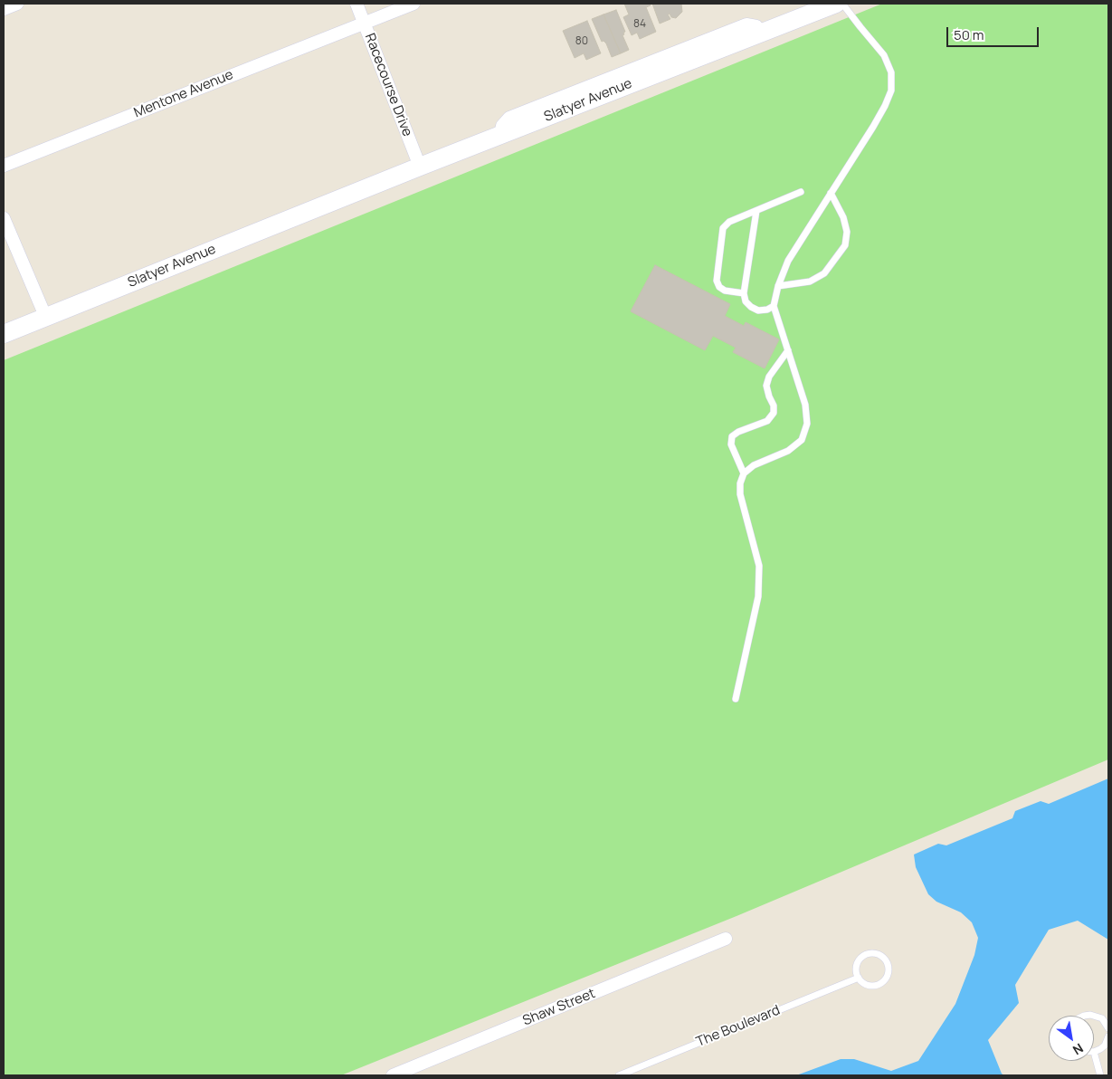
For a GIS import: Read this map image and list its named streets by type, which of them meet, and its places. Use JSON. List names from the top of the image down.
{
  "streets": {
    "main road": ["Slatyer Avenue"],
    "street": ["Racecourse Drive", "Mentone Avenue", "Shaw Street"],
    "lane": ["The Boulevard"]
  },
  "crossings": [
    ["Racecourse Drive", "Mentone Avenue"],
    ["Racecourse Drive", "Slatyer Avenue"]
  ],
  "house_numbers": ["84", "80"],
  "scale_bar": "50 m",
  "north": "bottom right"
}
